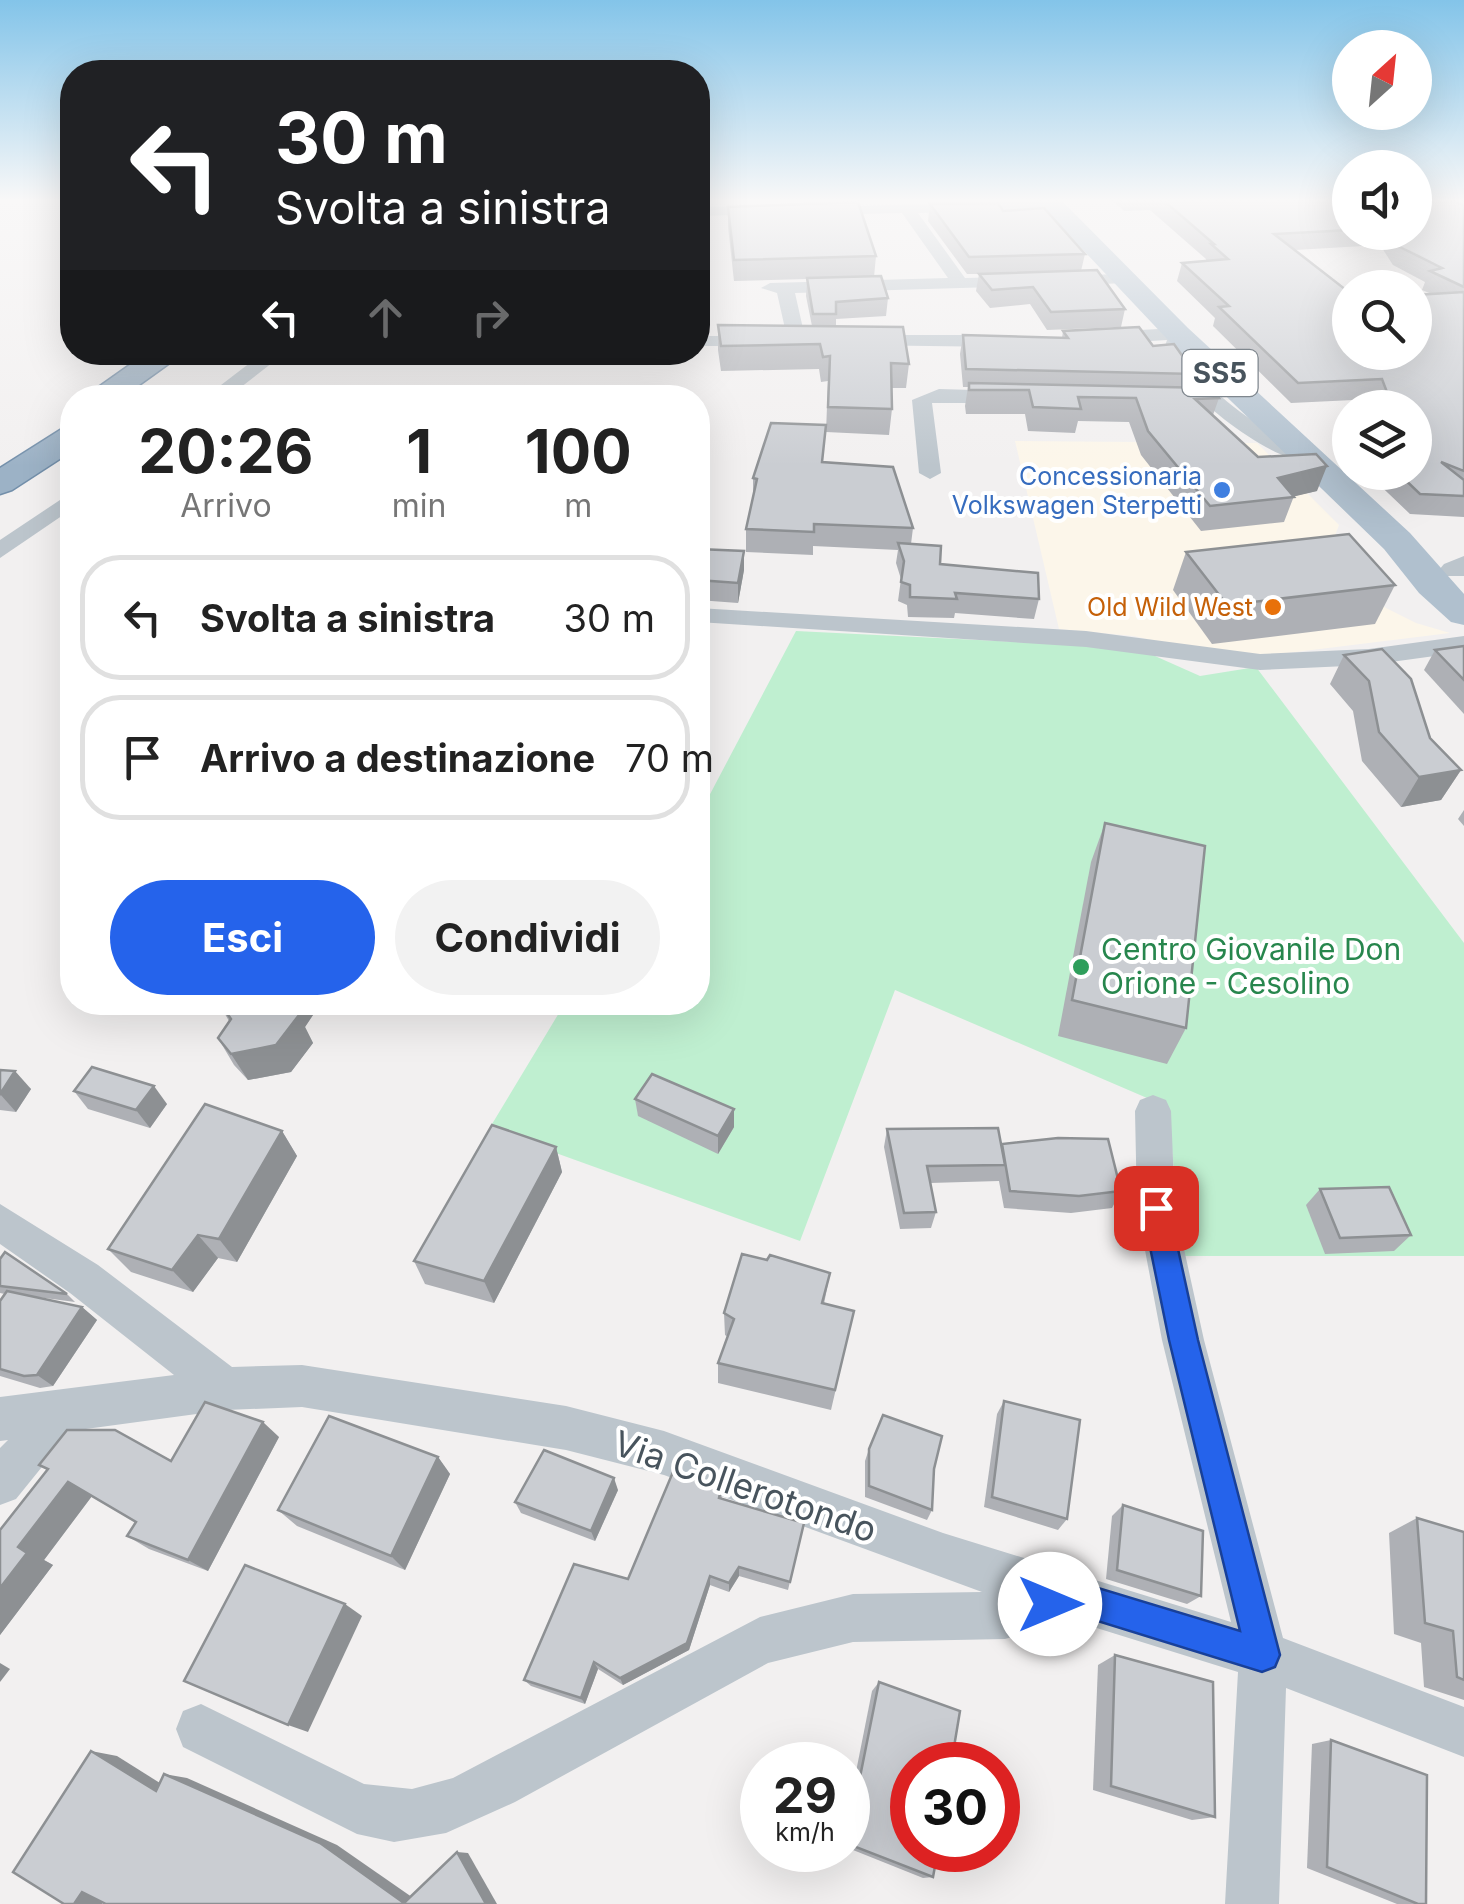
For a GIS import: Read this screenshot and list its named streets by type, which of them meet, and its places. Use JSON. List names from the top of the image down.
{
  "streets": {
    "main road": ["SS5"],
    "street": ["Via Collerotondo"]
  },
  "places": ["Concessionaria Volkswagen Sterpetti", "Old Wild West", "Centro Giovanile Don Orione - Cesolino"],
  "north": "top right",
  "page": {
    "turn": ["30 m", "Svolta a sinistra"],
    "eta": [
      "20:26",
      "Arrivo",
      "1",
      "min",
      "100",
      "m"
    ],
    "list": [
      {
        "name": "Svolta a sinistra",
        "value": "30 m"
      },
      {
        "name": "Arrivo a destinazione",
        "value": "70 m"
      }
    ],
    "buttons": ["Esci", "Condividi"],
    "speed": "29 km/h",
    "limit": "30"
  }
}
